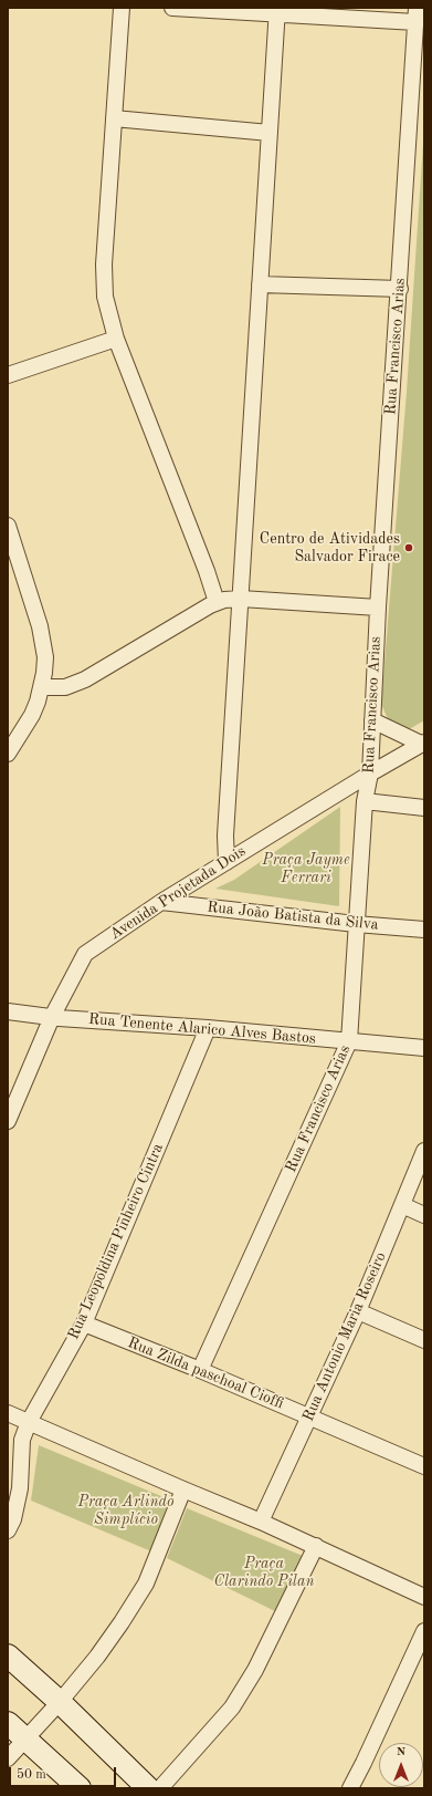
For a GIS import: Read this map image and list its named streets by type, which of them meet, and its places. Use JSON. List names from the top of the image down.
{
  "streets": {
    "street": [
      "Rua Francisco Arias",
      "Avenida Projetada Dois",
      "Rua João Batista da Silva",
      "Rua Tenente Alarico Alves Bastos",
      "Rua Leopoldina Pinheiro Cintra",
      "Rua Antonio Maria Roseiro",
      "Rua Zilda paschoal Cioffi"
    ]
  },
  "crossings": [
    ["Rua Francisco Arias", "Avenida Projetada Dois"],
    ["Rua Francisco Arias", "Rua João Batista da Silva"],
    ["Rua Francisco Arias", "Rua Tenente Alarico Alves Bastos"],
    ["Rua Francisco Arias", "Rua Zilda paschoal Cioffi"],
    ["Avenida Projetada Dois", "Rua João Batista da Silva"],
    ["Avenida Projetada Dois", "Rua Tenente Alarico Alves Bastos"],
    ["Rua Tenente Alarico Alves Bastos", "Rua Leopoldina Pinheiro Cintra"],
    ["Rua Leopoldina Pinheiro Cintra", "Rua Zilda paschoal Cioffi"],
    ["Rua Antonio Maria Roseiro", "Rua Zilda paschoal Cioffi"]
  ],
  "parks": ["Praça Jayme Ferrari", "Praça Arlindo Simplício", "Praça Clarindo Pilan"],
  "places": ["Centro de Atividades Salvador Firace"],
  "scale_bar": "50 m",
  "north": "top"
}
